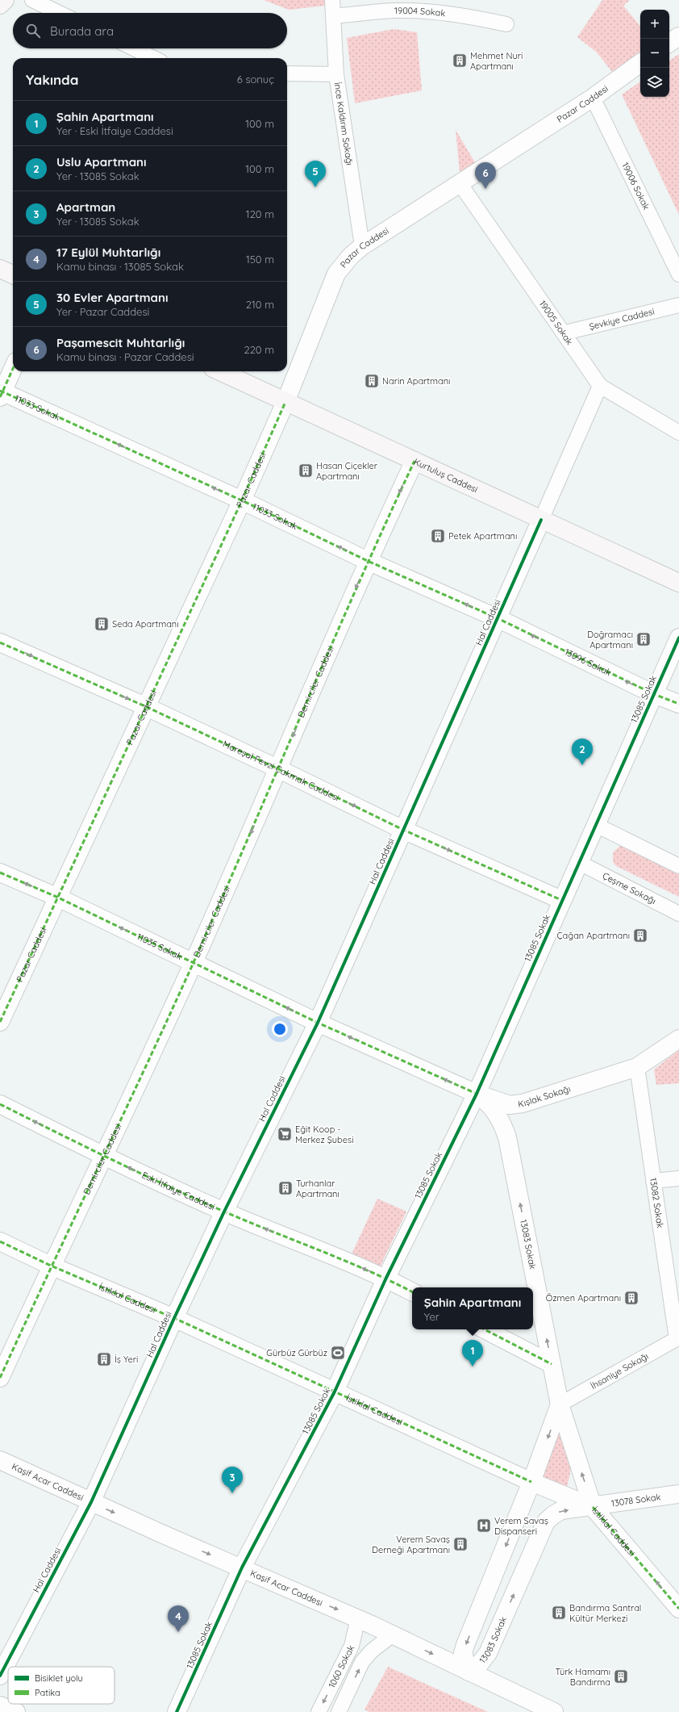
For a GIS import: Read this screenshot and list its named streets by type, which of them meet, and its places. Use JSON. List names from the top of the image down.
{
  "streets": {
    "main road": ["Kurtuluş Caddesi"],
    "street": [
      "Pazar Caddesi",
      "11033 Sokak",
      "Hal Caddesi",
      "13096 Sokak",
      "Demirciler Caddesi",
      "13085 Sokak",
      "Mareşal Fevzi Çakmak Caddesi",
      "11035 Sokak",
      "Kışlak Sokağı",
      "Eski İtfaiye Caddesi",
      "13083 Sokak",
      "İstiklal Caddesi",
      "Kaşif Acar Caddesi",
      "13078 Sokak"
    ],
    "lane": [
      "19004 Sokak",
      "İnce Kaldırım Sokağı",
      "19006 Sokak",
      "Şevkiye Caddesi",
      "19005 Sokak",
      "Çeşme Sokağı",
      "13082 Sokak",
      "İhsaniye Sokağı",
      "1060 Sokak"
    ]
  },
  "crossings": [
    ["19004 Sokak", "İnce Kaldırım Sokağı"],
    ["Pazar Caddesi", "İnce Kaldırım Sokağı"],
    ["Pazar Caddesi", "19006 Sokak"],
    ["Pazar Caddesi", "19005 Sokak"],
    ["Pazar Caddesi", "11033 Sokak"],
    ["Pazar Caddesi", "Kurtuluş Caddesi"],
    ["Pazar Caddesi", "Mareşal Fevzi Çakmak Caddesi"],
    ["Pazar Caddesi", "11035 Sokak"],
    ["Şevkiye Caddesi", "19005 Sokak"],
    ["19005 Sokak", "Hal Caddesi"],
    ["11033 Sokak", "Hal Caddesi"],
    ["11033 Sokak", "13096 Sokak"],
    ["11033 Sokak", "Demirciler Caddesi"],
    ["Kurtuluş Caddesi", "Hal Caddesi"],
    ["Kurtuluş Caddesi", "Demirciler Caddesi"],
    ["Hal Caddesi", "13096 Sokak"],
    ["Hal Caddesi", "Mareşal Fevzi Çakmak Caddesi"],
    ["Hal Caddesi", "11035 Sokak"],
    ["Hal Caddesi", "Kışlak Sokağı"],
    ["Hal Caddesi", "Eski İtfaiye Caddesi"],
    ["Hal Caddesi", "İstiklal Caddesi"],
    ["Hal Caddesi", "Kaşif Acar Caddesi"],
    ["13096 Sokak", "13085 Sokak"],
    ["Demirciler Caddesi", "Mareşal Fevzi Çakmak Caddesi"],
    ["Demirciler Caddesi", "11035 Sokak"],
    ["Demirciler Caddesi", "Eski İtfaiye Caddesi"],
    ["Demirciler Caddesi", "İstiklal Caddesi"],
    ["13085 Sokak", "Mareşal Fevzi Çakmak Caddesi"],
    ["13085 Sokak", "Çeşme Sokağı"],
    ["13085 Sokak", "Kışlak Sokağı"],
    ["13085 Sokak", "Eski İtfaiye Caddesi"],
    ["13085 Sokak", "13083 Sokak"],
    ["13085 Sokak", "İstiklal Caddesi"],
    ["13085 Sokak", "Kaşif Acar Caddesi"],
    ["11035 Sokak", "Kışlak Sokağı"],
    ["Kışlak Sokağı", "13082 Sokak"],
    ["Kışlak Sokağı", "13083 Sokak"],
    ["13082 Sokak", "İhsaniye Sokağı"],
    ["13083 Sokak", "İstiklal Caddesi"],
    ["13083 Sokak", "İhsaniye Sokağı"],
    ["13083 Sokak", "Kaşif Acar Caddesi"],
    ["13083 Sokak", "13078 Sokak"],
    ["İstiklal Caddesi", "13078 Sokak"],
    ["Kaşif Acar Caddesi", "1060 Sokak"]
  ],
  "one_way": [
    "11033 Sokak",
    "13096 Sokak",
    "Demirciler Caddesi",
    "Mareşal Fevzi Çakmak Caddesi",
    "11035 Sokak",
    "Kışlak Sokağı",
    "Eski İtfaiye Caddesi",
    "Kaşif Acar Caddesi"
  ],
  "places": {
    "building": [
      "Mehmet Nuri Apartmanı",
      "Narin Apartmanı",
      "Hasan Çiçekler Apartmanı",
      "Petek Apartmanı",
      "Seda Apartmanı",
      "Doğramacı Apartmanı",
      "Çağan Apartmanı",
      "Turhanlar Apartmanı",
      "Özmen Apartmanı",
      "İş Yeri",
      "Verem Savaş Derneği Apartmanı",
      "Bandırma Santral Kültür Merkezi",
      "Türk Hamamı Bandırma"
    ],
    "supermarket": ["Eğit Koop - Merkez Şubesi"],
    "sports": ["Gürbüz Gürbüz"],
    "hospital": ["Verem Savaş Dispanseri"]
  },
  "legend": ["Bisiklet yolu", "Patika"],
  "page": {
    "map_buttons": ["+", "−"],
    "search": "Burada ara",
    "heading": ["Yakında", "6 sonuç"],
    "list": [
      {
        "mark": "1",
        "name": "Şahin Apartmanı",
        "note": "Yer · Eski İtfaiye Caddesi",
        "value": "100 m"
      },
      {
        "mark": "2",
        "name": "Uslu Apartmanı",
        "note": "Yer · 13085 Sokak",
        "value": "100 m"
      },
      {
        "mark": "3",
        "name": "Apartman",
        "note": "Yer · 13085 Sokak",
        "value": "120 m"
      },
      {
        "mark": "4",
        "name": "17 Eylül Muhtarlığı",
        "note": "Kamu binası · 13085 Sokak",
        "value": "150 m"
      },
      {
        "mark": "5",
        "name": "30 Evler Apartmanı",
        "note": "Yer · Pazar Caddesi",
        "value": "210 m"
      },
      {
        "mark": "6",
        "name": "Paşamescit Muhtarlığı",
        "note": "Kamu binası · Pazar Caddesi",
        "value": "220 m"
      }
    ],
    "pins": [
      "5",
      "6",
      "2",
      "1",
      "3",
      "4"
    ],
    "popup": ["Şahin Apartmanı", "Yer"]
  }
}
